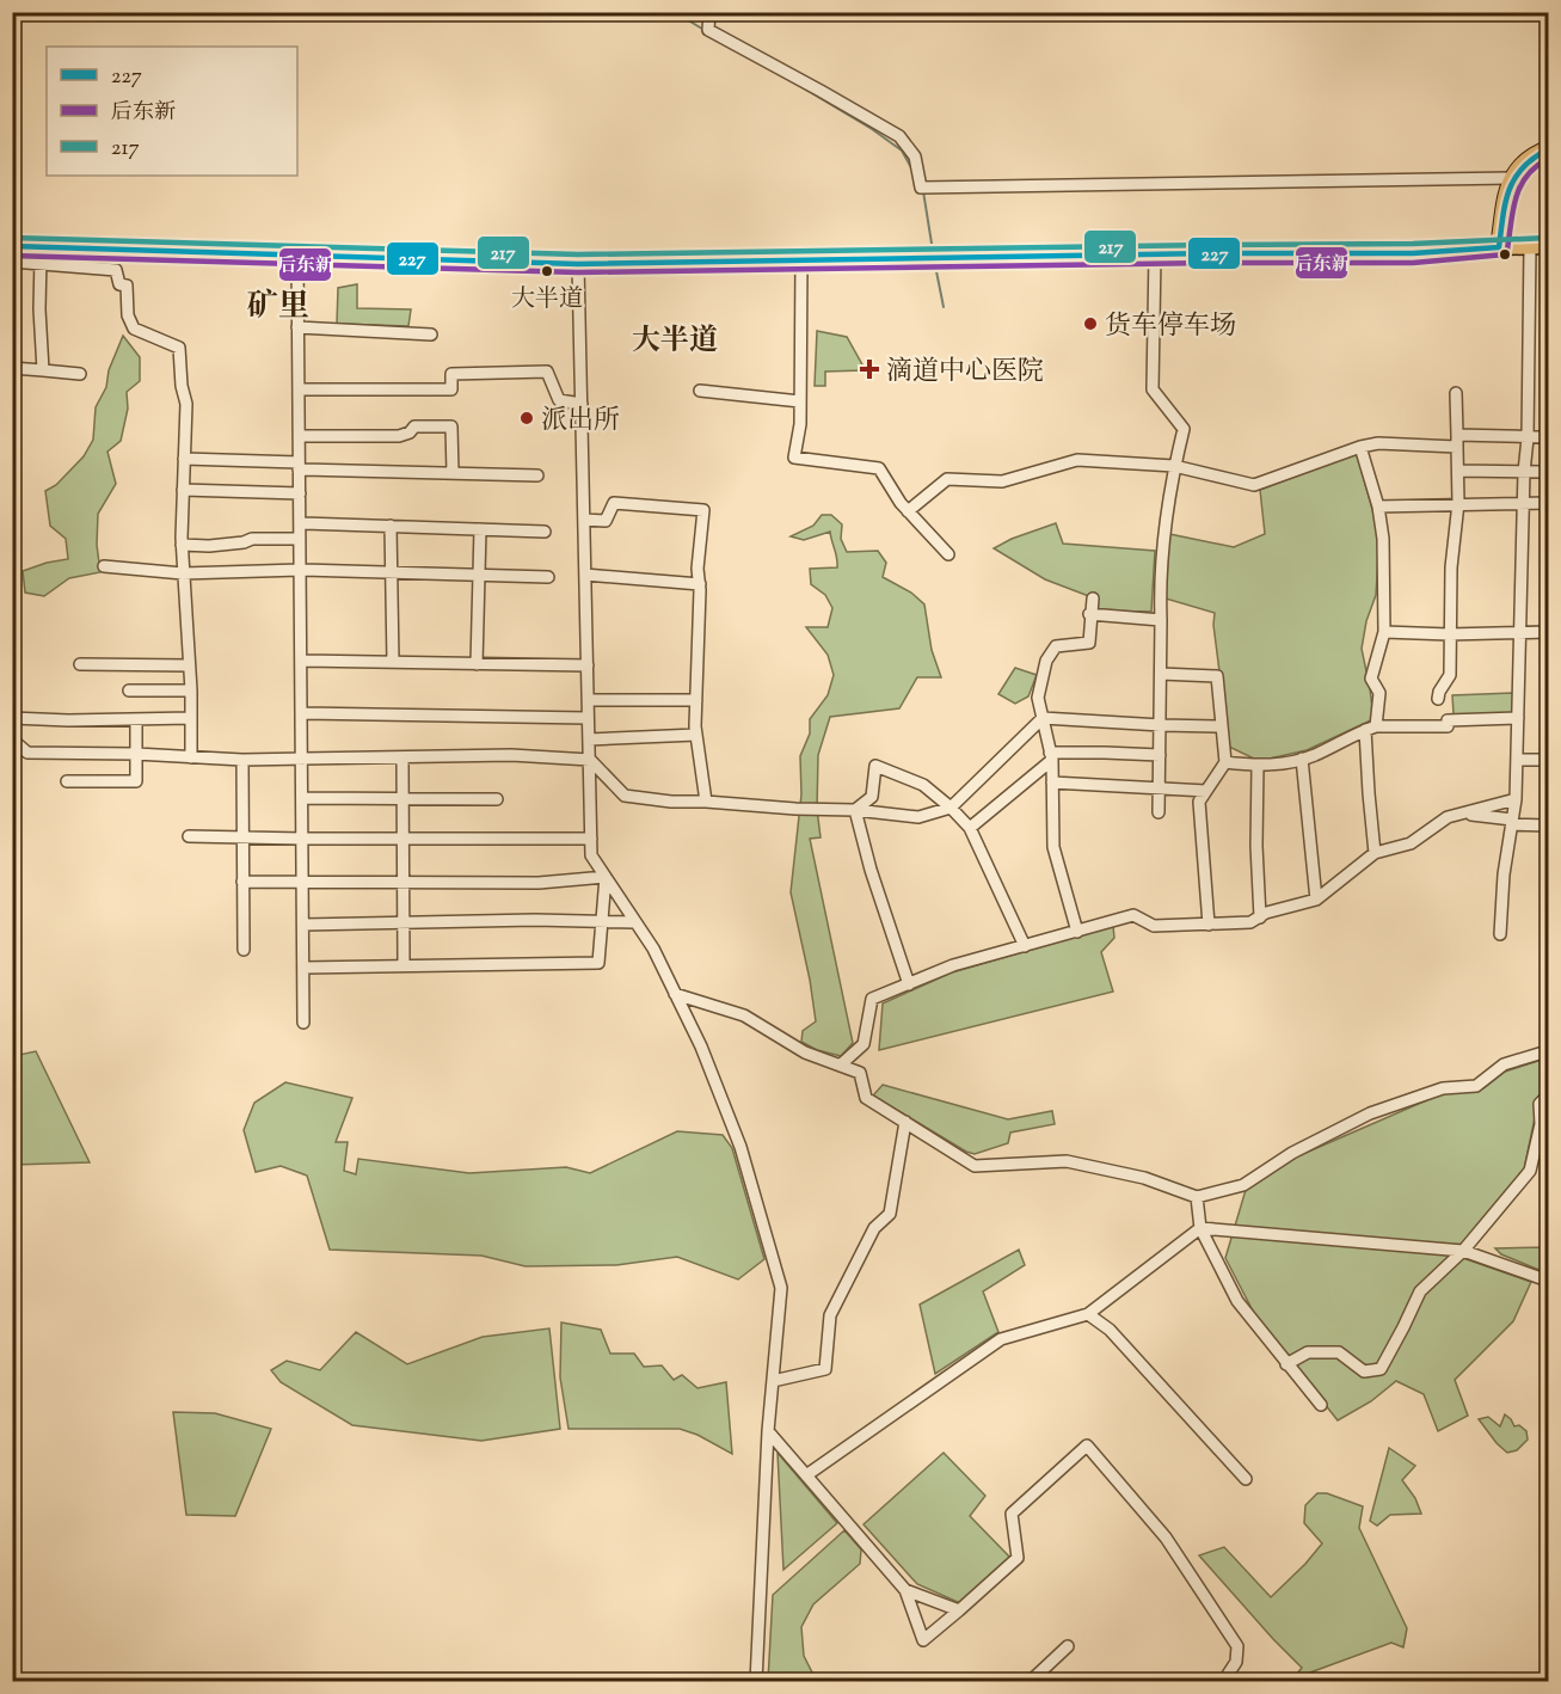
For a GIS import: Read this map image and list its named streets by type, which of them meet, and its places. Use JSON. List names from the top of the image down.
{
  "districts": ["矿里", "大半道"],
  "places": {
    "other": ["大半道", "货车停车场", "派出所"],
    "health": ["滴道中心医院"]
  },
  "lines": ["transit line 227", "transit line 后东新", "transit line 217"],
  "legend": ["227", "后东新", "217"]
}
